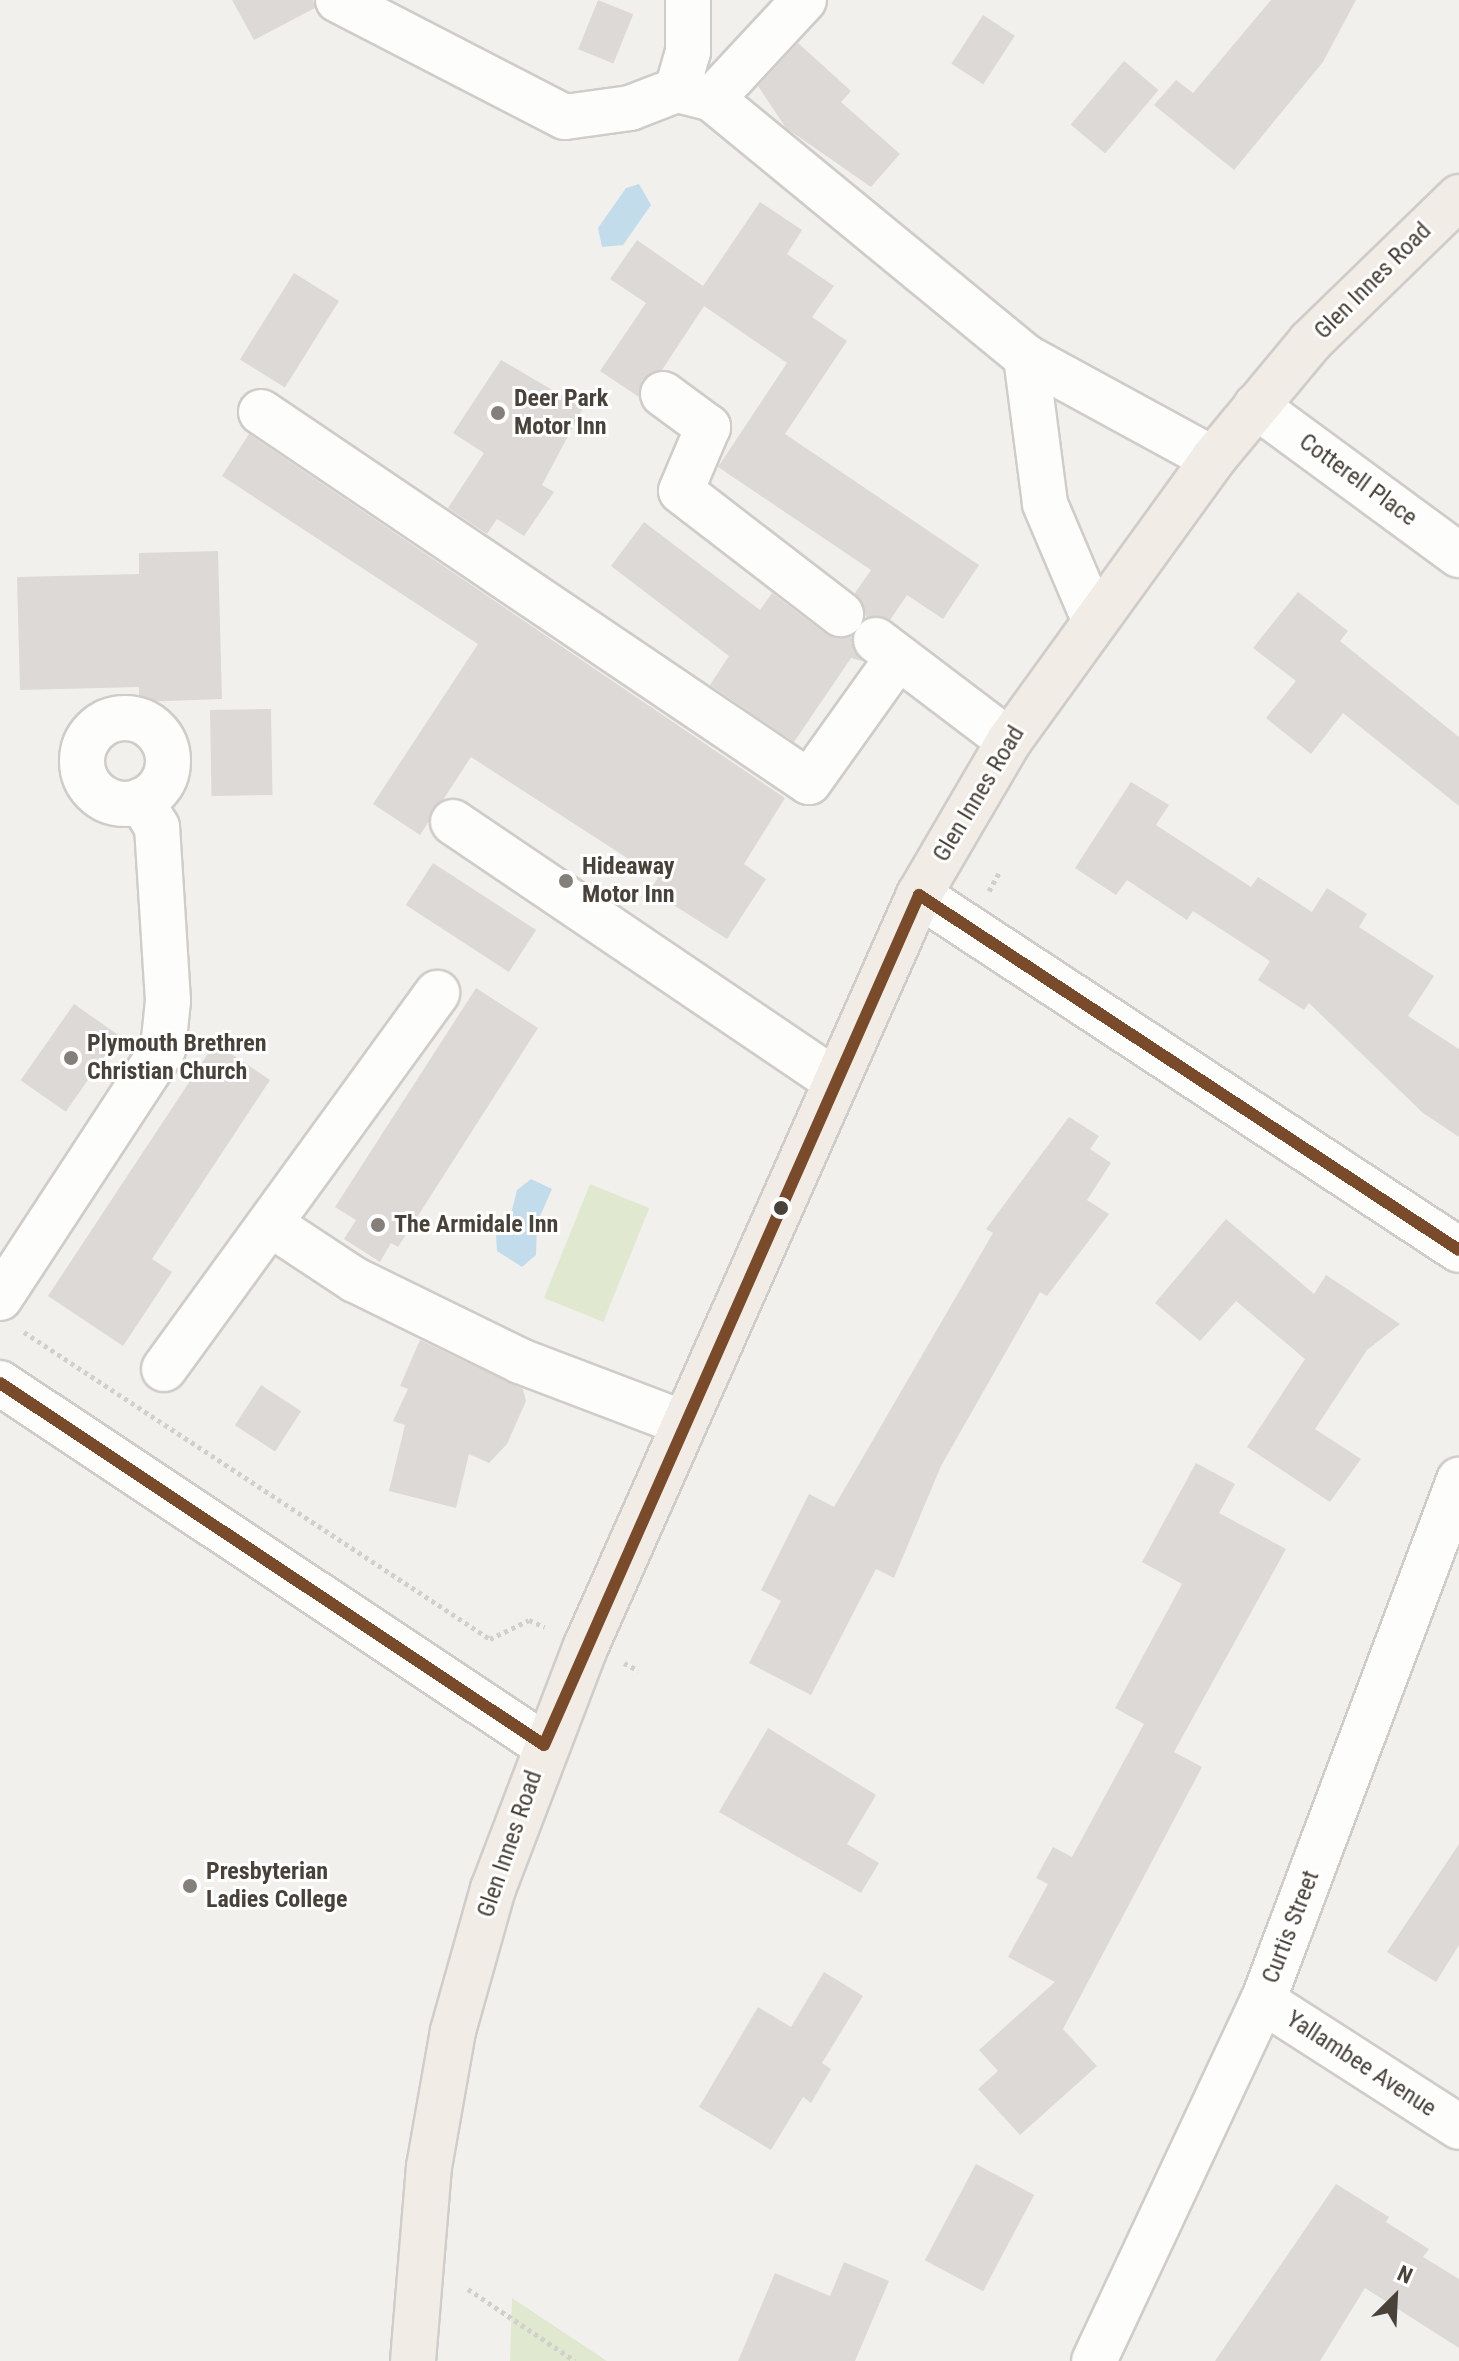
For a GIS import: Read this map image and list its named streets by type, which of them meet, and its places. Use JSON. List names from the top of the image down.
{
  "streets": {
    "main road": ["Glen Innes Road"],
    "street": ["Cotterell Place", "Curtis Street", "Yallambee Avenue"]
  },
  "crossings": [
    ["Glen Innes Road", "Cotterell Place"],
    ["Curtis Street", "Yallambee Avenue"]
  ],
  "places": [
    "Deer Park Motor Inn",
    "Hideaway Motor Inn",
    "Plymouth Brethren Christian Church",
    "The Armidale Inn",
    "Presbyterian Ladies College"
  ],
  "north": "top right"
}
